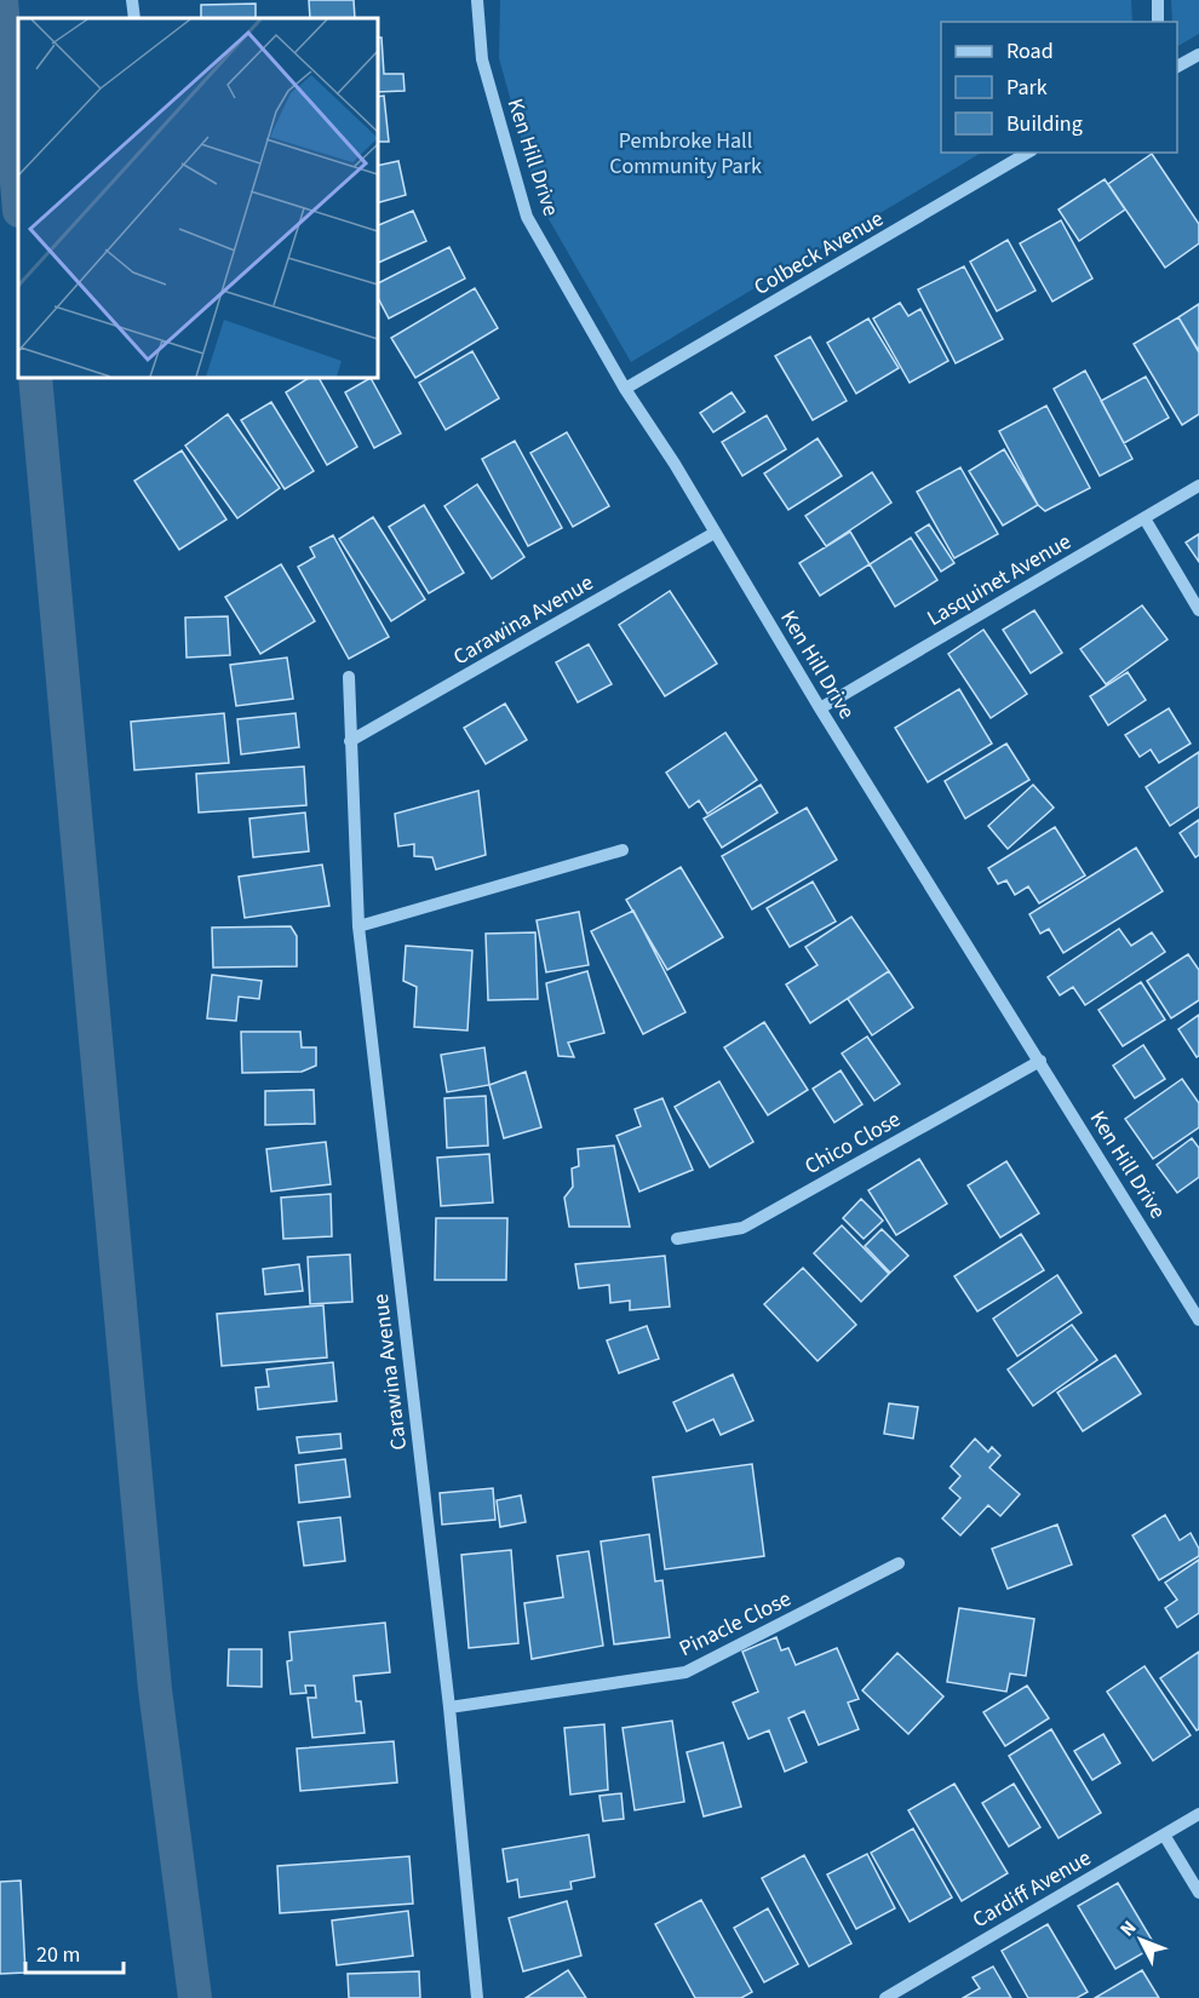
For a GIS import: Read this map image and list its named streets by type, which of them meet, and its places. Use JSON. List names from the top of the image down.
{
  "streets": {
    "street": [
      "Ken Hill Drive",
      "Colbeck Avenue",
      "Lasquinet Avenue",
      "Carawina Avenue",
      "Chico Close",
      "Pinacle Close",
      "Cardiff Avenue"
    ]
  },
  "crossings": [
    ["Ken Hill Drive", "Colbeck Avenue"],
    ["Ken Hill Drive", "Lasquinet Avenue"],
    ["Ken Hill Drive", "Carawina Avenue"],
    ["Ken Hill Drive", "Chico Close"],
    ["Carawina Avenue", "Pinacle Close"]
  ],
  "parks": ["Pembroke Hall Community Park"],
  "legend": ["Road", "Park", "Building"],
  "scale_bar": "20 m",
  "north": "top left"
}
